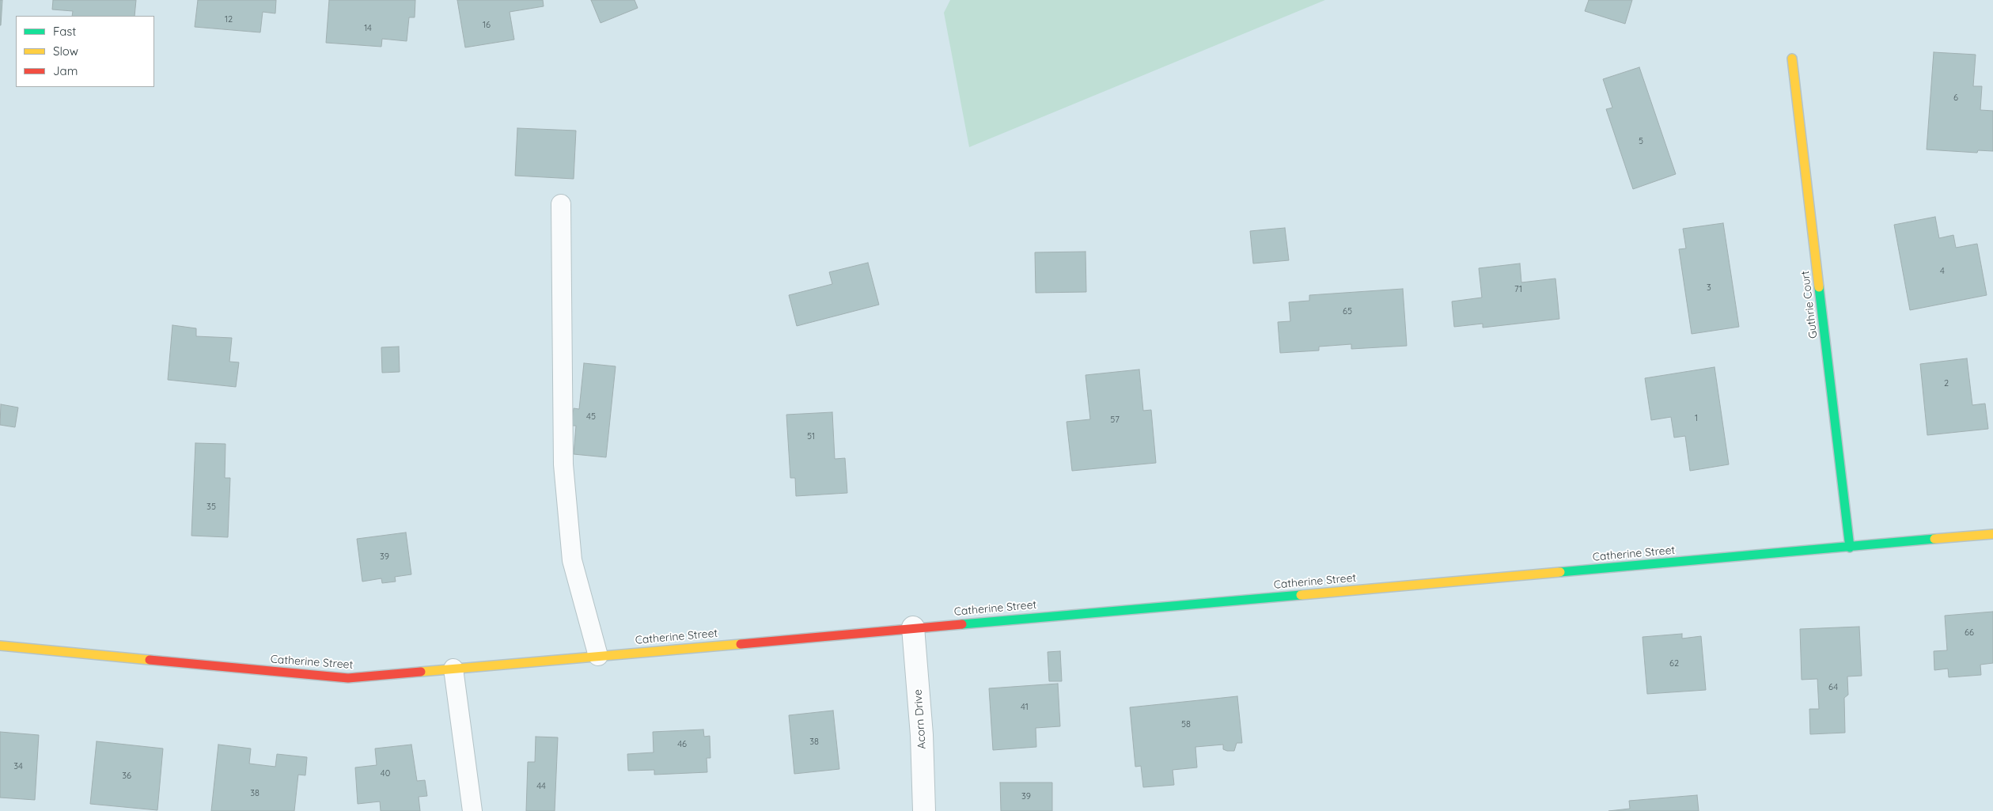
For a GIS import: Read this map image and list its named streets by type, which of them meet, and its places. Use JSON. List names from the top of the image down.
{
  "streets": {
    "street": ["Guthrie Court", "Catherine Street", "Acorn Drive"]
  },
  "crossings": [
    ["Guthrie Court", "Catherine Street"],
    ["Catherine Street", "Acorn Drive"]
  ],
  "house_numbers": [
    "12",
    "16",
    "14",
    "6",
    "5",
    "4",
    "3",
    "71",
    "65",
    "2",
    "45",
    "1",
    "57",
    "51",
    "35",
    "39",
    "66",
    "62",
    "64",
    "41",
    "58",
    "38",
    "46",
    "34",
    "40",
    "36",
    "44",
    "38",
    "39"
  ],
  "legend": ["Fast", "Slow", "Jam"]
}
